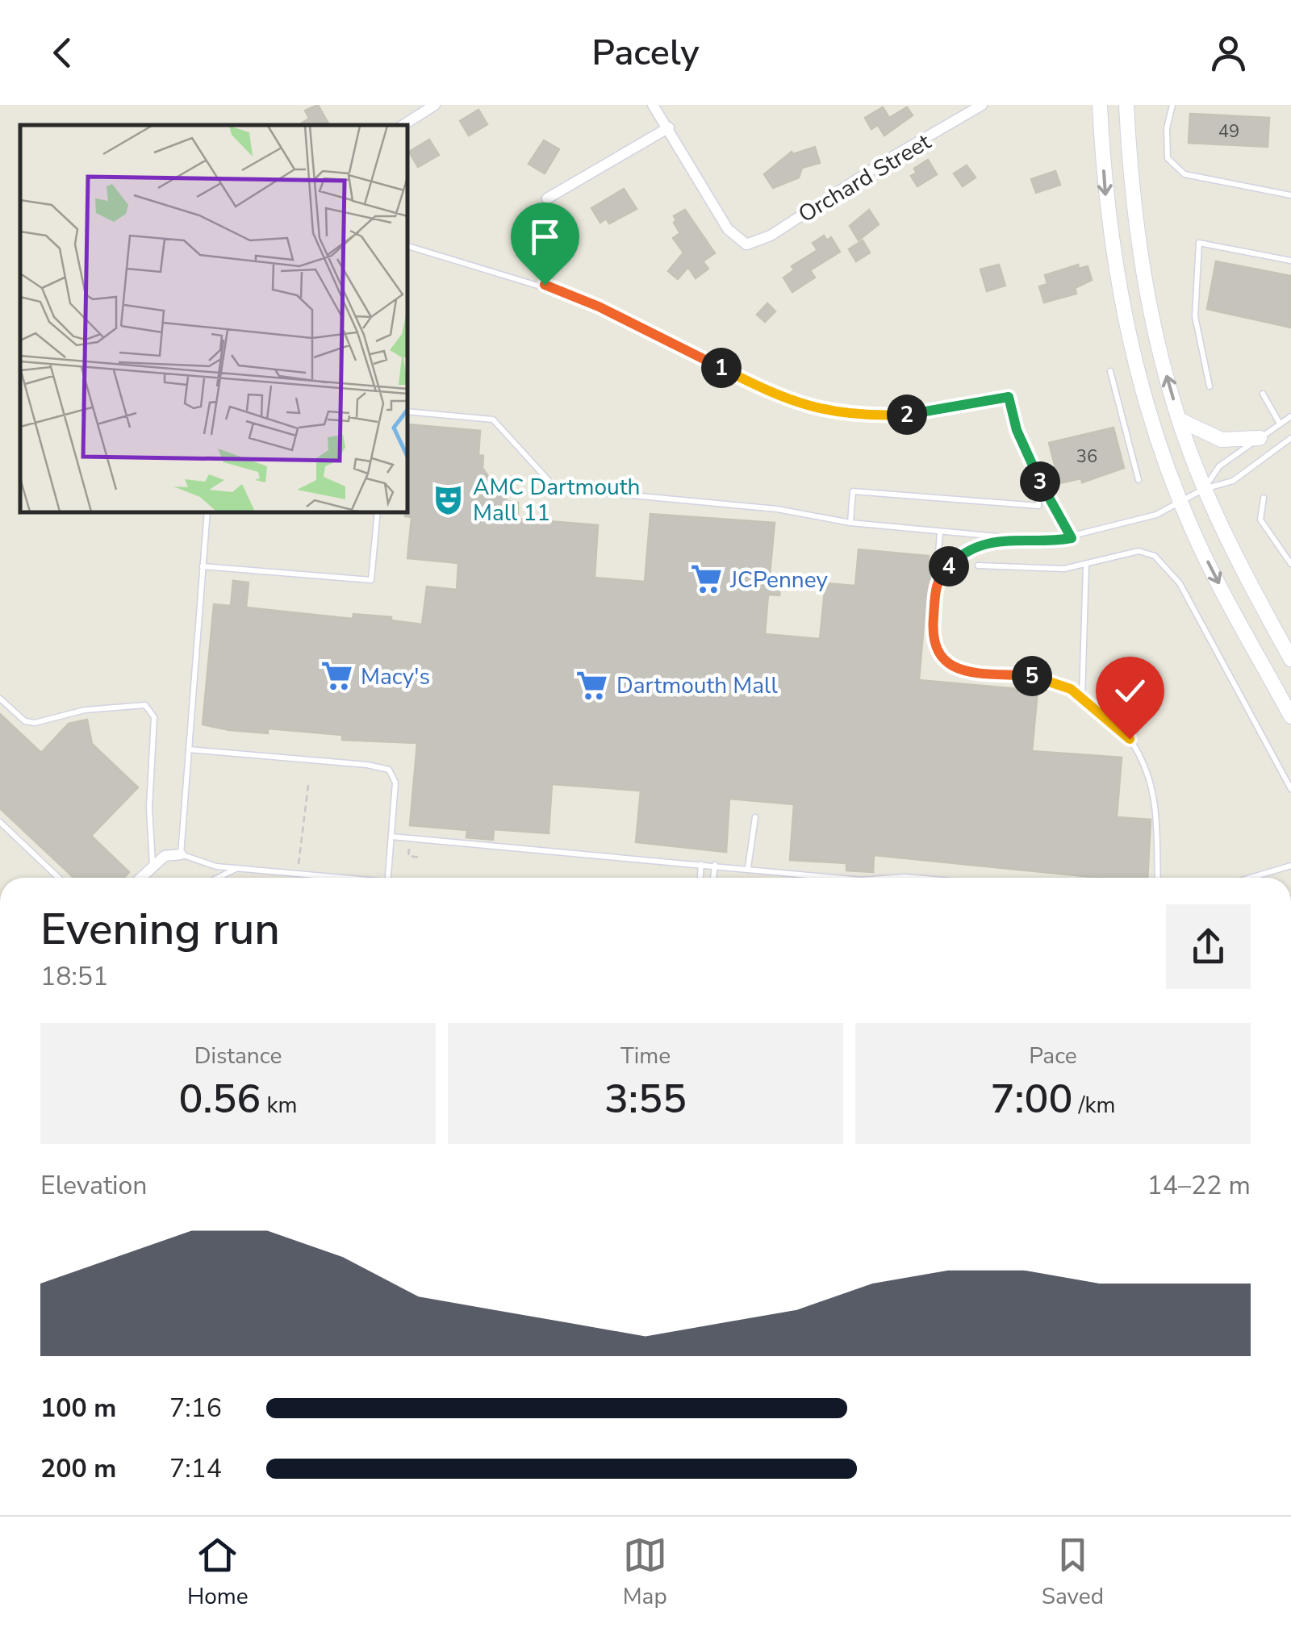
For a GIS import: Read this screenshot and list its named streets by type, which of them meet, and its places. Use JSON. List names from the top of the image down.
{
  "streets": {
    "street": ["Orchard Street"]
  },
  "places": {
    "theatre": ["AMC Dartmouth Mall 11"],
    "supermarket": ["JCPenney", "Macy's", "Dartmouth Mall"]
  },
  "house_numbers": ["49", "36"],
  "page": {
    "header": "Pacely",
    "pins": [
      "1",
      "2",
      "3",
      "4",
      "5"
    ],
    "heading": ["Evening run", "18:51"],
    "stats": [
      ["Distance", "0.56 km"],
      ["Time", "3:55"],
      ["Pace", "7:00 /km"]
    ],
    "chart": ["Elevation", "14–22 m"],
    "list": [
      {
        "name": "100 m",
        "note": "7:16"
      },
      {
        "name": "200 m",
        "note": "7:14"
      }
    ],
    "tabs": ["Home", "Map", "Saved"]
  }
}
